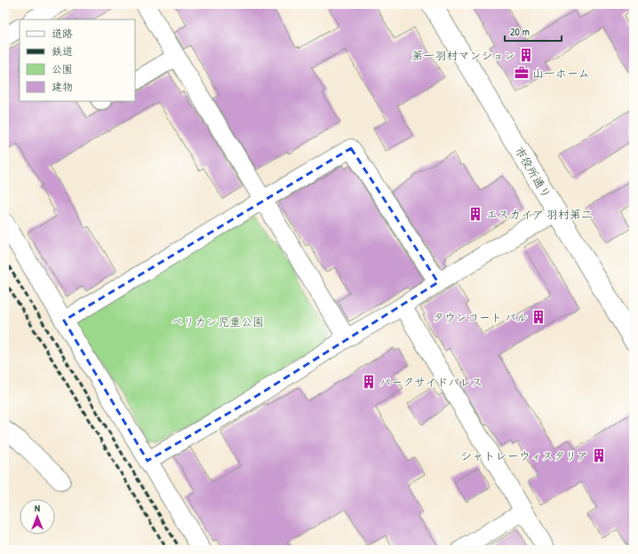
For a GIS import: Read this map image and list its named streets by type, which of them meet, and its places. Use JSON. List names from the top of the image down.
{
  "streets": {
    "street": ["市役所通り"]
  },
  "parks": ["ペリカン児童公園"],
  "places": {
    "building": [
      "第一羽村マンション",
      "エスカイア 羽村第二",
      "タウンコート パル",
      "パークサイドパレス",
      "シャトレーウィスタリア"
    ],
    "office": ["山一ホーム"]
  },
  "legend": [
    "道路",
    "鉄道",
    "公園",
    "建物"
  ],
  "scale_bar": "20 m",
  "north": "top"
}
